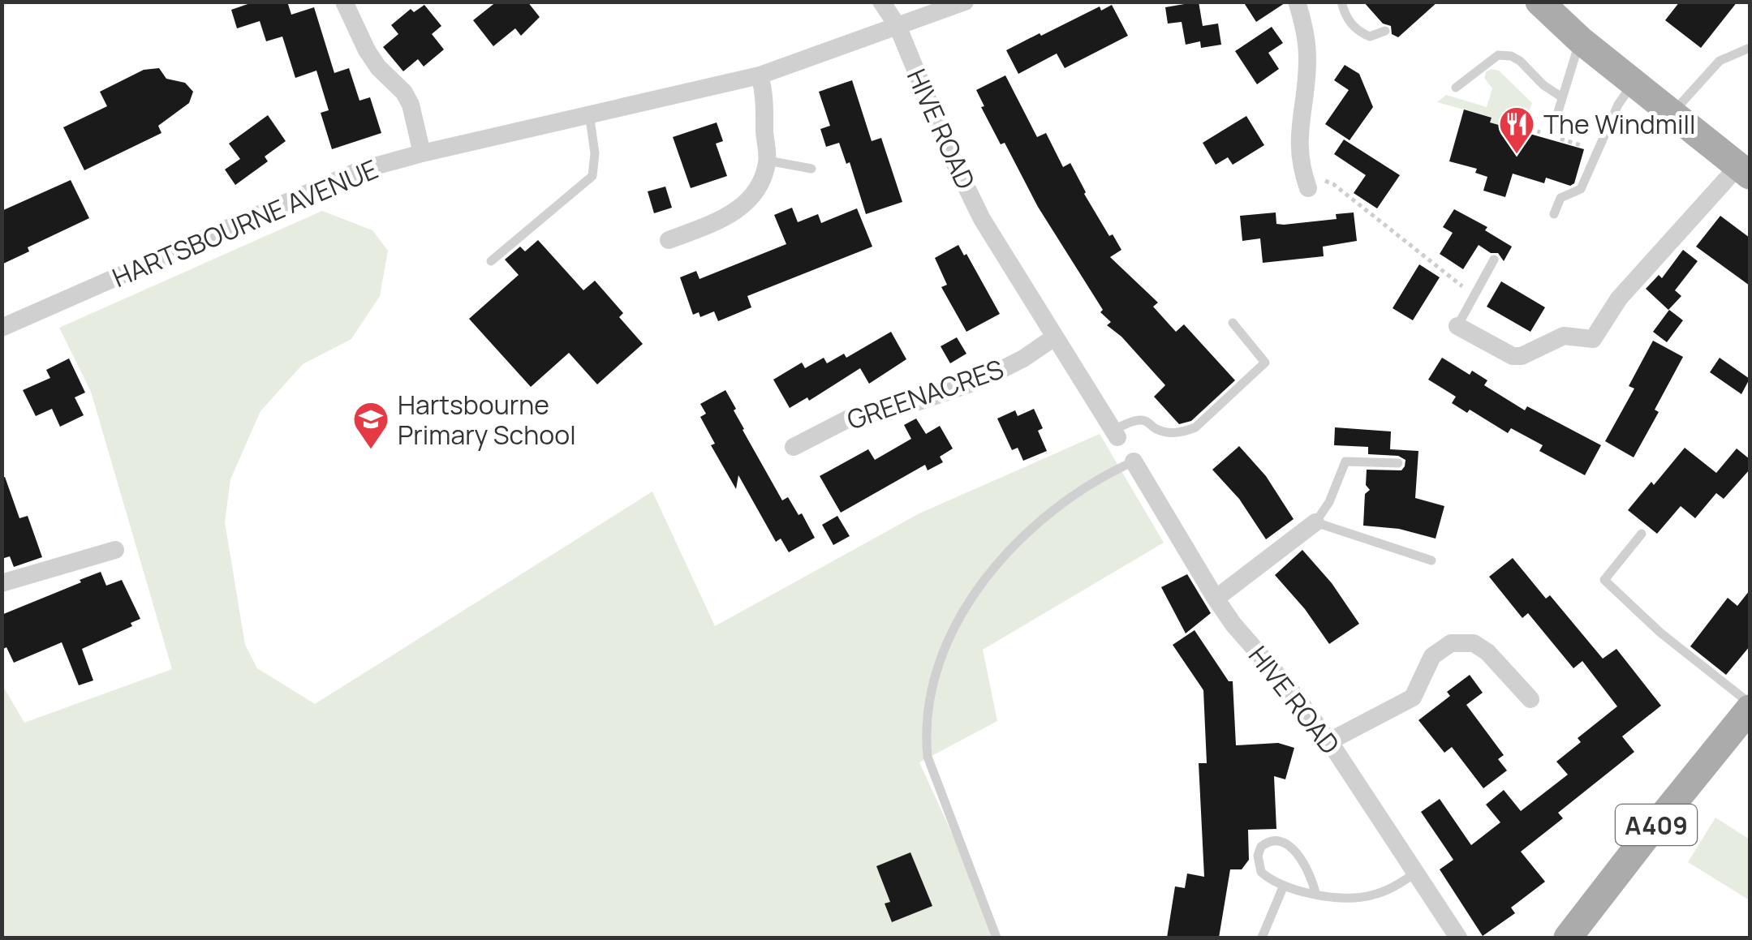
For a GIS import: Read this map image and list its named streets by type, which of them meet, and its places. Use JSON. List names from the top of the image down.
{
  "streets": {
    "main road": ["A409"],
    "street": ["HIVE ROAD", "HARTSBOURNE AVENUE", "GREENACRES"]
  },
  "crossings": [
    ["HIVE ROAD", "HARTSBOURNE AVENUE"],
    ["HIVE ROAD", "GREENACRES"]
  ],
  "places": {
    "restaurant": ["The Windmill"],
    "school or university": ["Hartsbourne Primary School"]
  }
}
